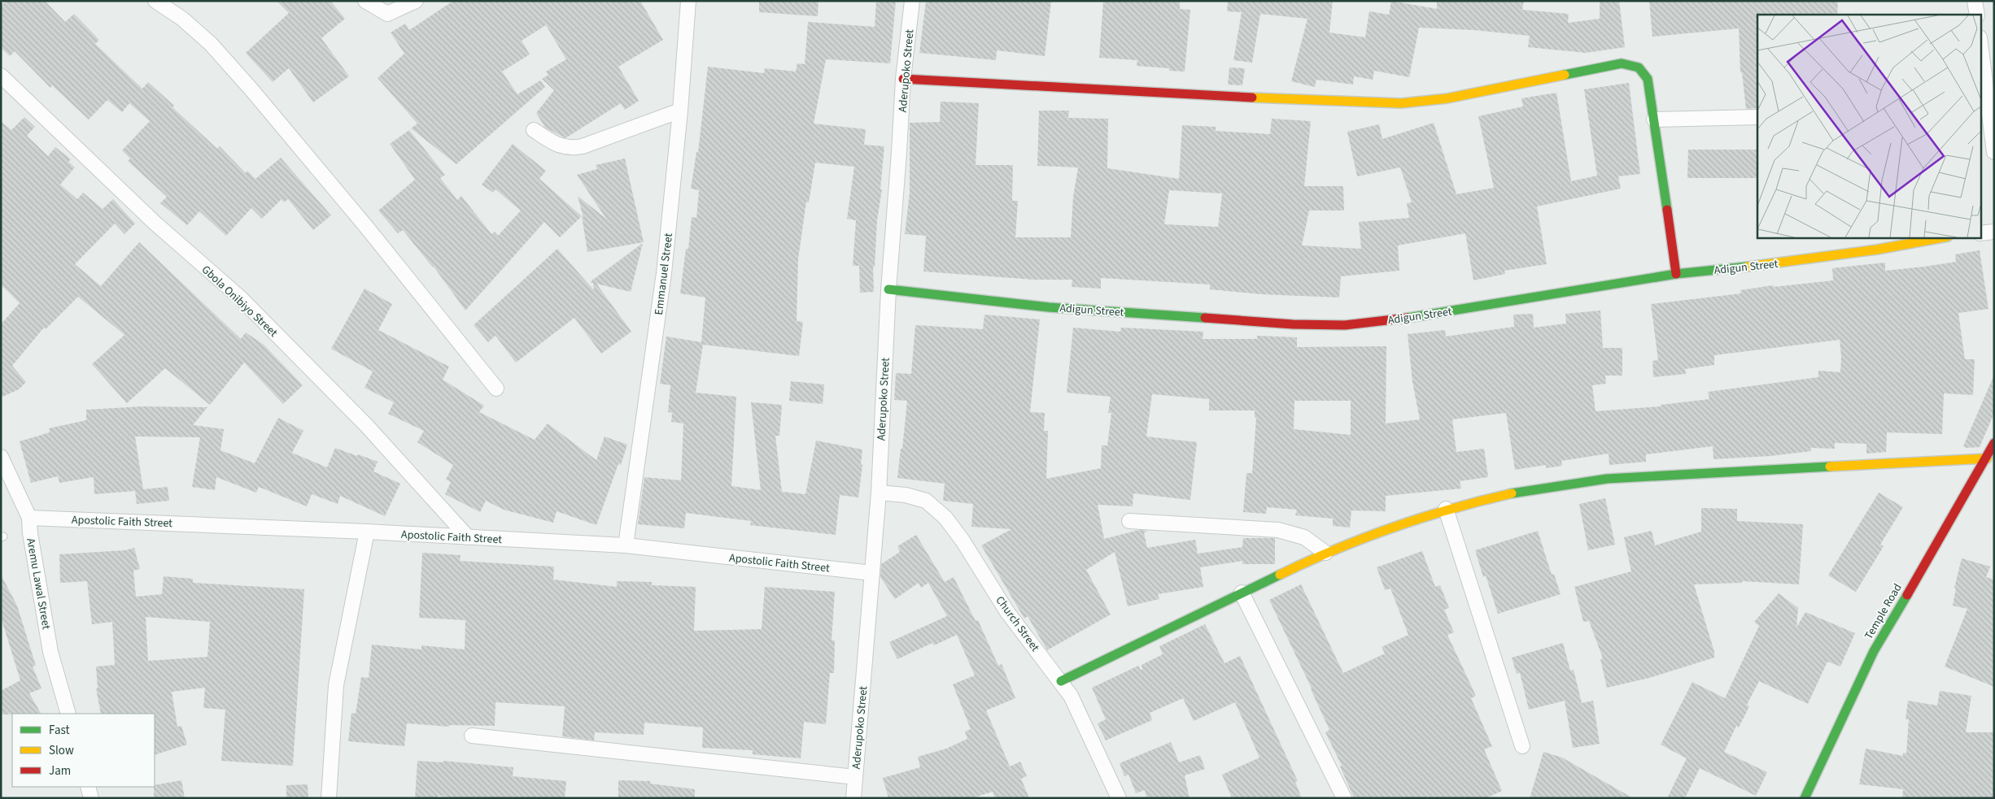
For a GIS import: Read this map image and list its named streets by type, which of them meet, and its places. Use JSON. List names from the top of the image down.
{
  "streets": {
    "street": [
      "Aderupoko Street",
      "Adigun Street",
      "Emmanuel Street",
      "Gbola Onibiyo Street",
      "Apostolic Faith Street",
      "Aremu Lawal Street",
      "Temple Road",
      "Church Street"
    ]
  },
  "crossings": [
    ["Aderupoko Street", "Adigun Street"],
    ["Aderupoko Street", "Apostolic Faith Street"],
    ["Aderupoko Street", "Church Street"],
    ["Emmanuel Street", "Apostolic Faith Street"],
    ["Gbola Onibiyo Street", "Apostolic Faith Street"],
    ["Apostolic Faith Street", "Aremu Lawal Street"]
  ],
  "legend": ["Fast", "Slow", "Jam"]
}
